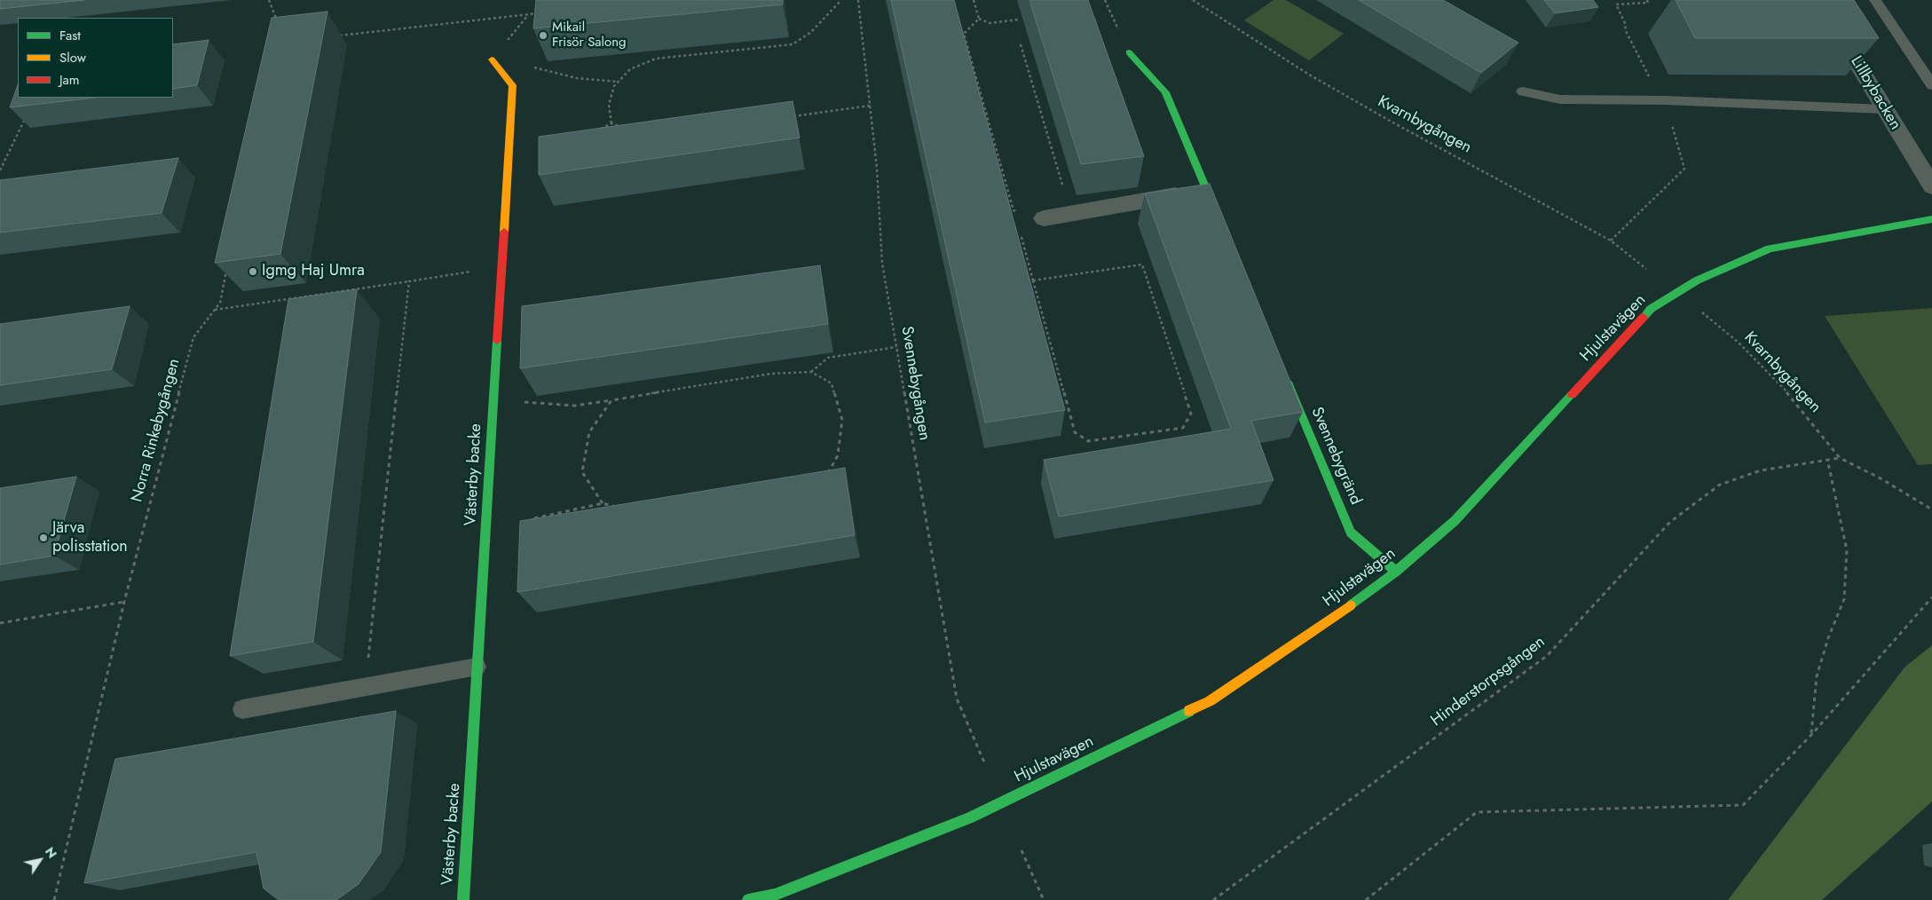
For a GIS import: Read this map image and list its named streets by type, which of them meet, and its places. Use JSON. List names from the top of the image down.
{
  "streets": {
    "street": [
      "Lillbybacken",
      "Hjulstavägen",
      "Svennebygränd",
      "Västerby backe"
    ],
    "path": [
      "Kvarnbygången",
      "Svennebygången",
      "Norra Rinkebygången",
      "Hinderstorpsgången"
    ]
  },
  "crossings": [
    ["Kvarnbygången", "Hinderstorpsgången"],
    ["Hjulstavägen", "Svennebygränd"]
  ],
  "places": ["Mikail Frisör Salong", "Igmg Haj Umra", "Järva polisstation"],
  "legend": ["Fast", "Slow", "Jam"],
  "north": "top right"
}
